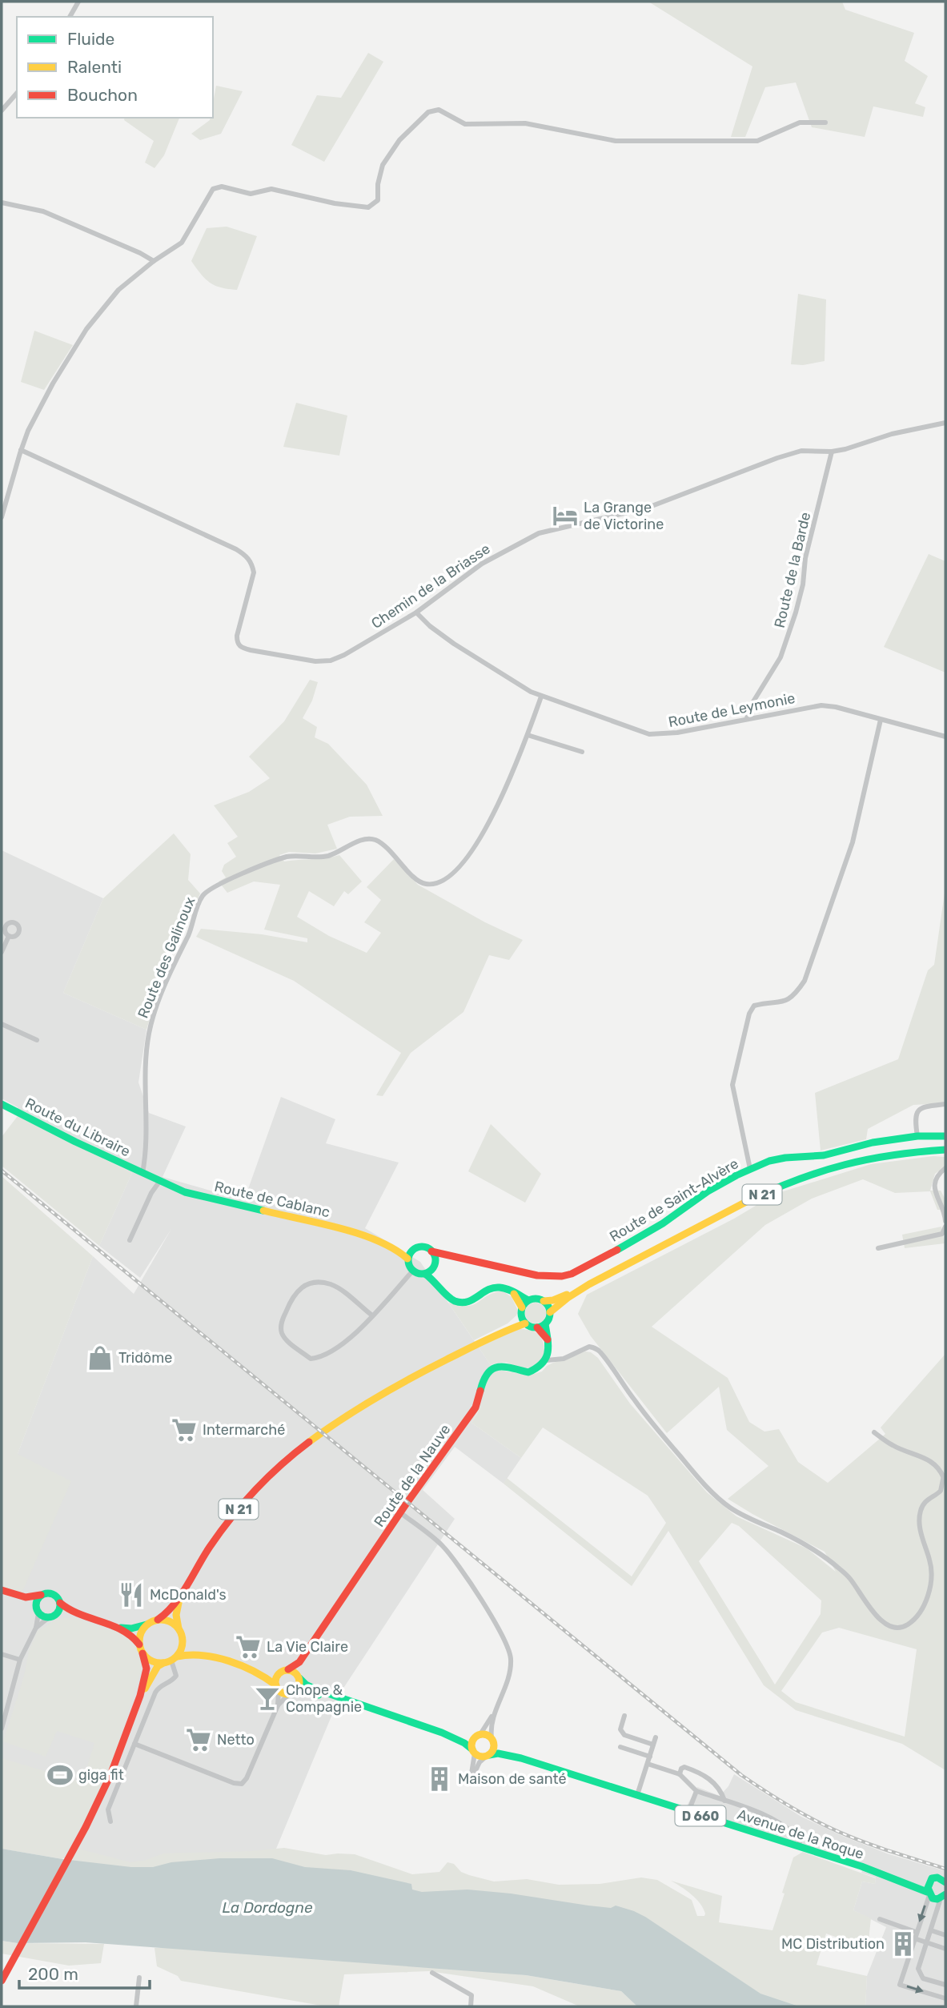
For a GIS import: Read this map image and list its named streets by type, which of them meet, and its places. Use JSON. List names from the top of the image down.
{
  "streets": {
    "main road": [
      "Route du Libraire",
      "N 21",
      "Route de Cablanc",
      "Route de Saint-Alvère",
      "Route de la Nauve",
      "D 660",
      "Avenue de la Roque"
    ],
    "street": [
      "Route de la Barde",
      "Chemin de la Briasse",
      "Route de Leymonie",
      "Route des Galinoux"
    ]
  },
  "crossings": [
    ["Route de la Barde", "Chemin de la Briasse"],
    ["Route de la Barde", "Route de Leymonie"],
    ["Chemin de la Briasse", "Route de Leymonie"],
    ["Route de Leymonie", "Route des Galinoux"],
    ["Route des Galinoux", "Route du Libraire"],
    ["Route des Galinoux", "Route de Cablanc"],
    ["Route du Libraire", "Route de Cablanc"],
    ["D 660", "Avenue de la Roque"]
  ],
  "water": ["La Dordogne"],
  "places": {
    "hotel": ["La Grange de Victorine"],
    "shop": ["Tridôme"],
    "supermarket": ["Intermarché", "La Vie Claire", "Netto"],
    "restaurant": ["McDonald's"],
    "bar": ["Chope & Compagnie"],
    "sports": ["giga fit"],
    "building": ["Maison de santé", "MC Distribution"]
  },
  "legend": ["Fluide", "Ralenti", "Bouchon"],
  "scale_bar": "200 m"
}
